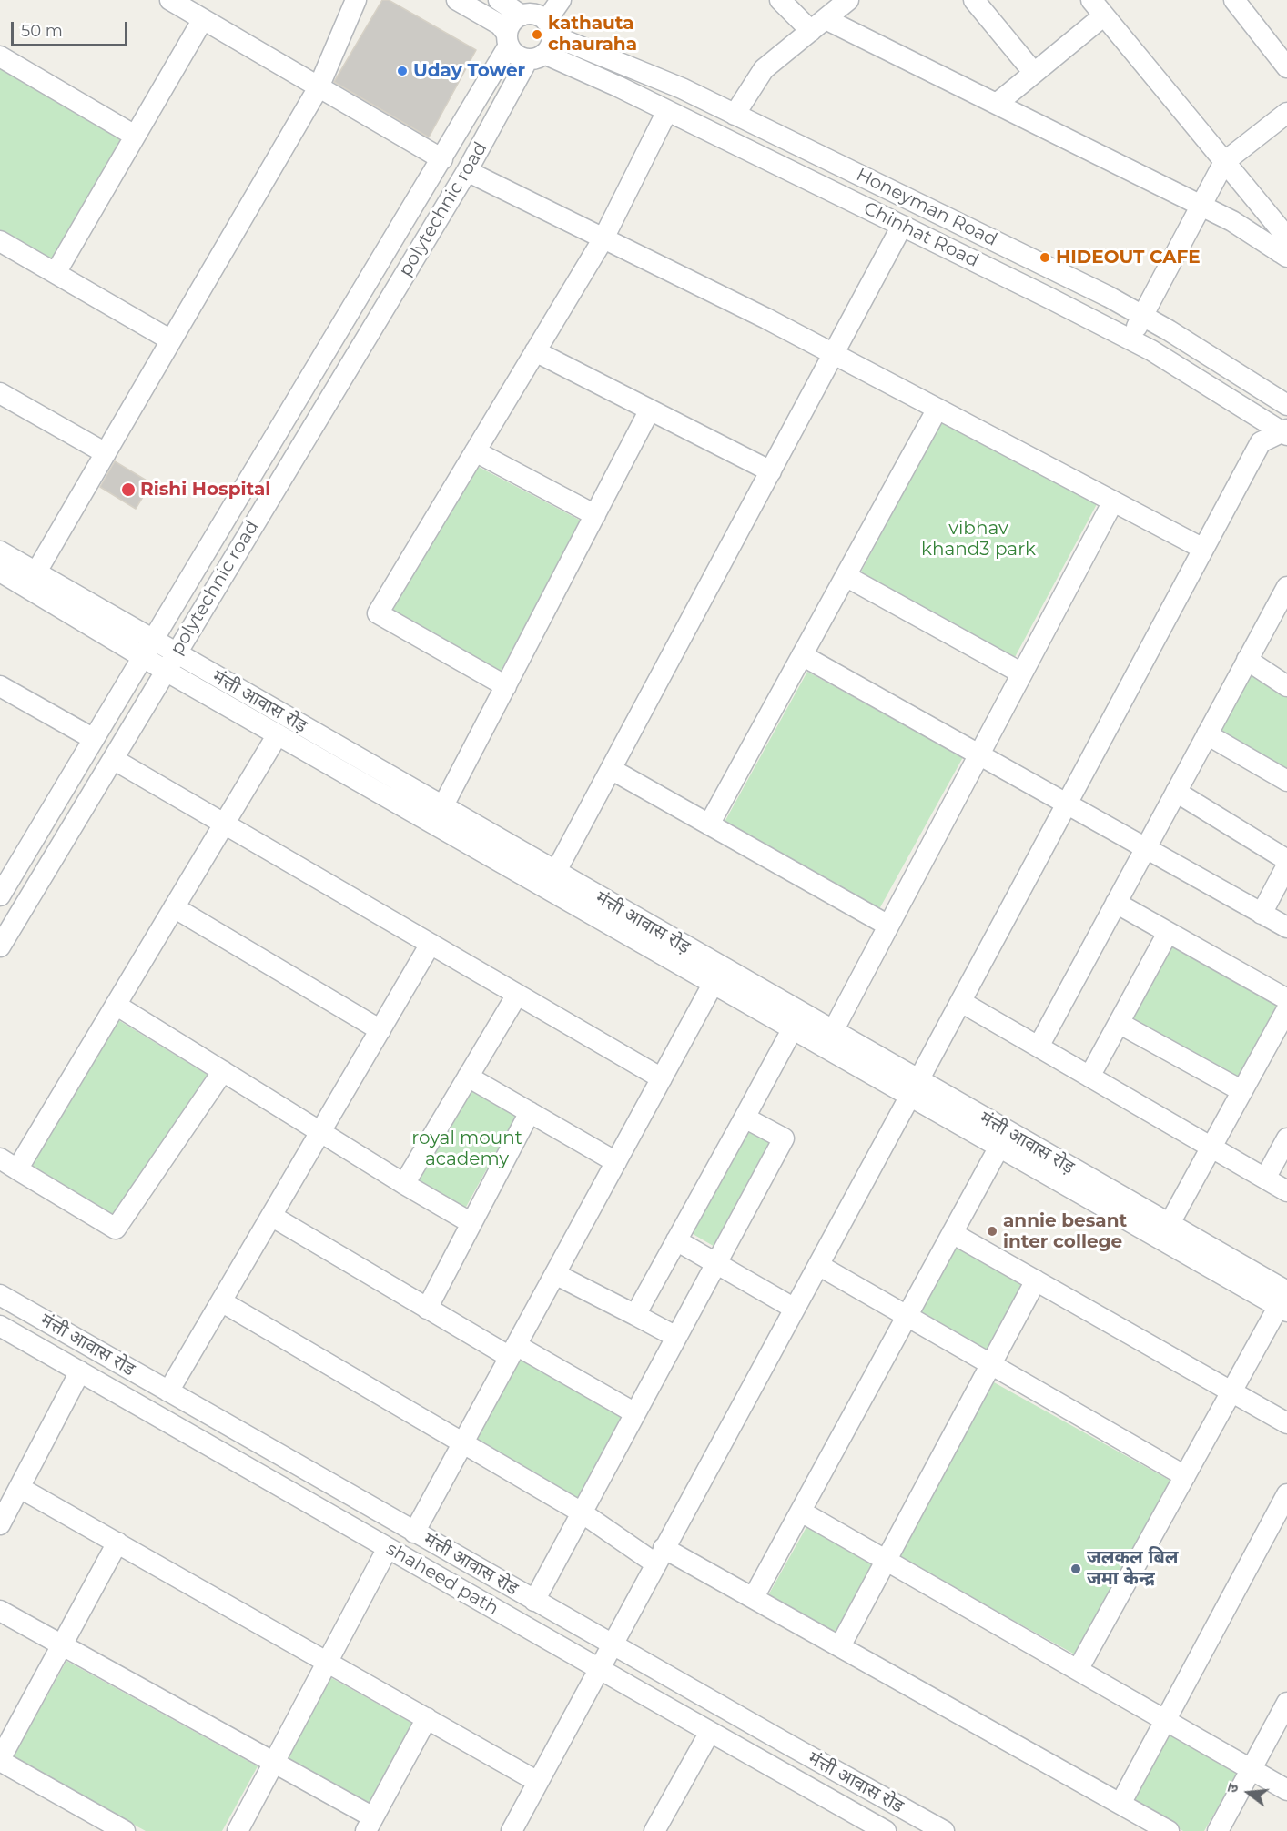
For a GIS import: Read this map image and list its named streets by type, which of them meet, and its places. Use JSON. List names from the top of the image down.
{
  "streets": {
    "street": [
      "Honeyman Road",
      "polytechnic road",
      "Chinhat Road",
      "मंत्ती आवास रोड़",
      "मंत्ती आवास रोड",
      "shaheed path"
    ]
  },
  "crossings": [
    ["Honeyman Road", "polytechnic road"],
    ["Honeyman Road", "Chinhat Road"],
    ["polytechnic road", "Chinhat Road"],
    ["polytechnic road", "मंत्ती आवास रोड़"]
  ],
  "parks": ["vibhav khand3 park", "royal mount academy"],
  "places": [
    "kathauta chauraha",
    "Uday Tower",
    "HIDEOUT CAFE",
    "Rishi Hospital",
    "annie besant inter college",
    "जलकल बिल जमा केन्द्र"
  ],
  "scale_bar": "50 m",
  "north": "left"
}
